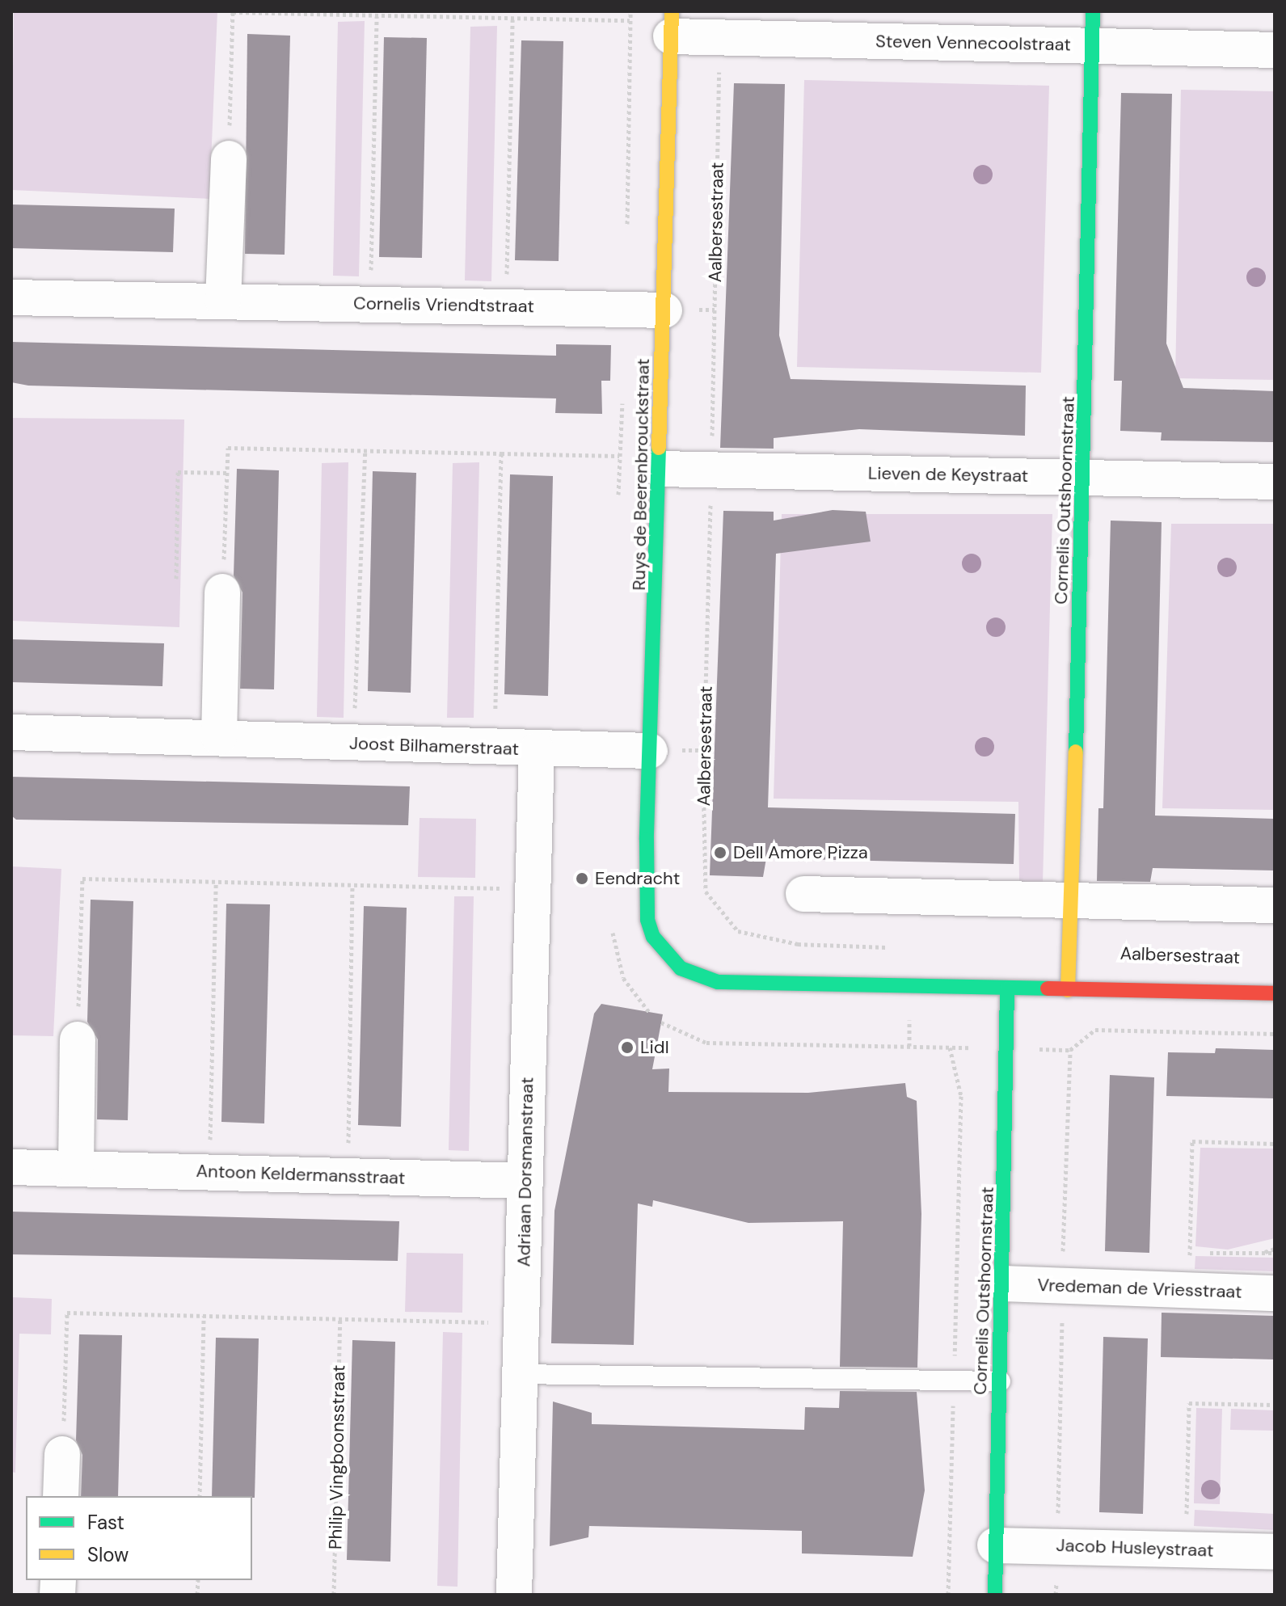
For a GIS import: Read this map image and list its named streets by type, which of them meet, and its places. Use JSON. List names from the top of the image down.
{
  "streets": {
    "street": [
      "Steven Vennecoolstraat",
      "Aalbersestraat",
      "Cornelis Vriendtstraat",
      "Ruys de Beerenbrouckstraat",
      "Lieven de Keystraat",
      "Cornelis Outshoornstraat",
      "Joost Bilhamerstraat",
      "Adriaan Dorsmanstraat",
      "Antoon Keldermansstraat",
      "Vredeman de Vriesstraat",
      "Jacob Husleystraat"
    ],
    "path": ["Philip Vingboonsstraat"]
  },
  "crossings": [
    ["Steven Vennecoolstraat", "Aalbersestraat"],
    ["Steven Vennecoolstraat", "Ruys de Beerenbrouckstraat"],
    ["Steven Vennecoolstraat", "Cornelis Outshoornstraat"],
    ["Aalbersestraat", "Ruys de Beerenbrouckstraat"],
    ["Aalbersestraat", "Lieven de Keystraat"],
    ["Aalbersestraat", "Cornelis Outshoornstraat"],
    ["Cornelis Vriendtstraat", "Ruys de Beerenbrouckstraat"],
    ["Ruys de Beerenbrouckstraat", "Lieven de Keystraat"],
    ["Ruys de Beerenbrouckstraat", "Joost Bilhamerstraat"],
    ["Lieven de Keystraat", "Cornelis Outshoornstraat"],
    ["Cornelis Outshoornstraat", "Vredeman de Vriesstraat"],
    ["Cornelis Outshoornstraat", "Jacob Husleystraat"],
    ["Joost Bilhamerstraat", "Adriaan Dorsmanstraat"],
    ["Adriaan Dorsmanstraat", "Antoon Keldermansstraat"]
  ],
  "places": ["Dell Amore Pizza", "Eendracht", "Lidl"],
  "legend": ["Fast", "Slow"]
}
